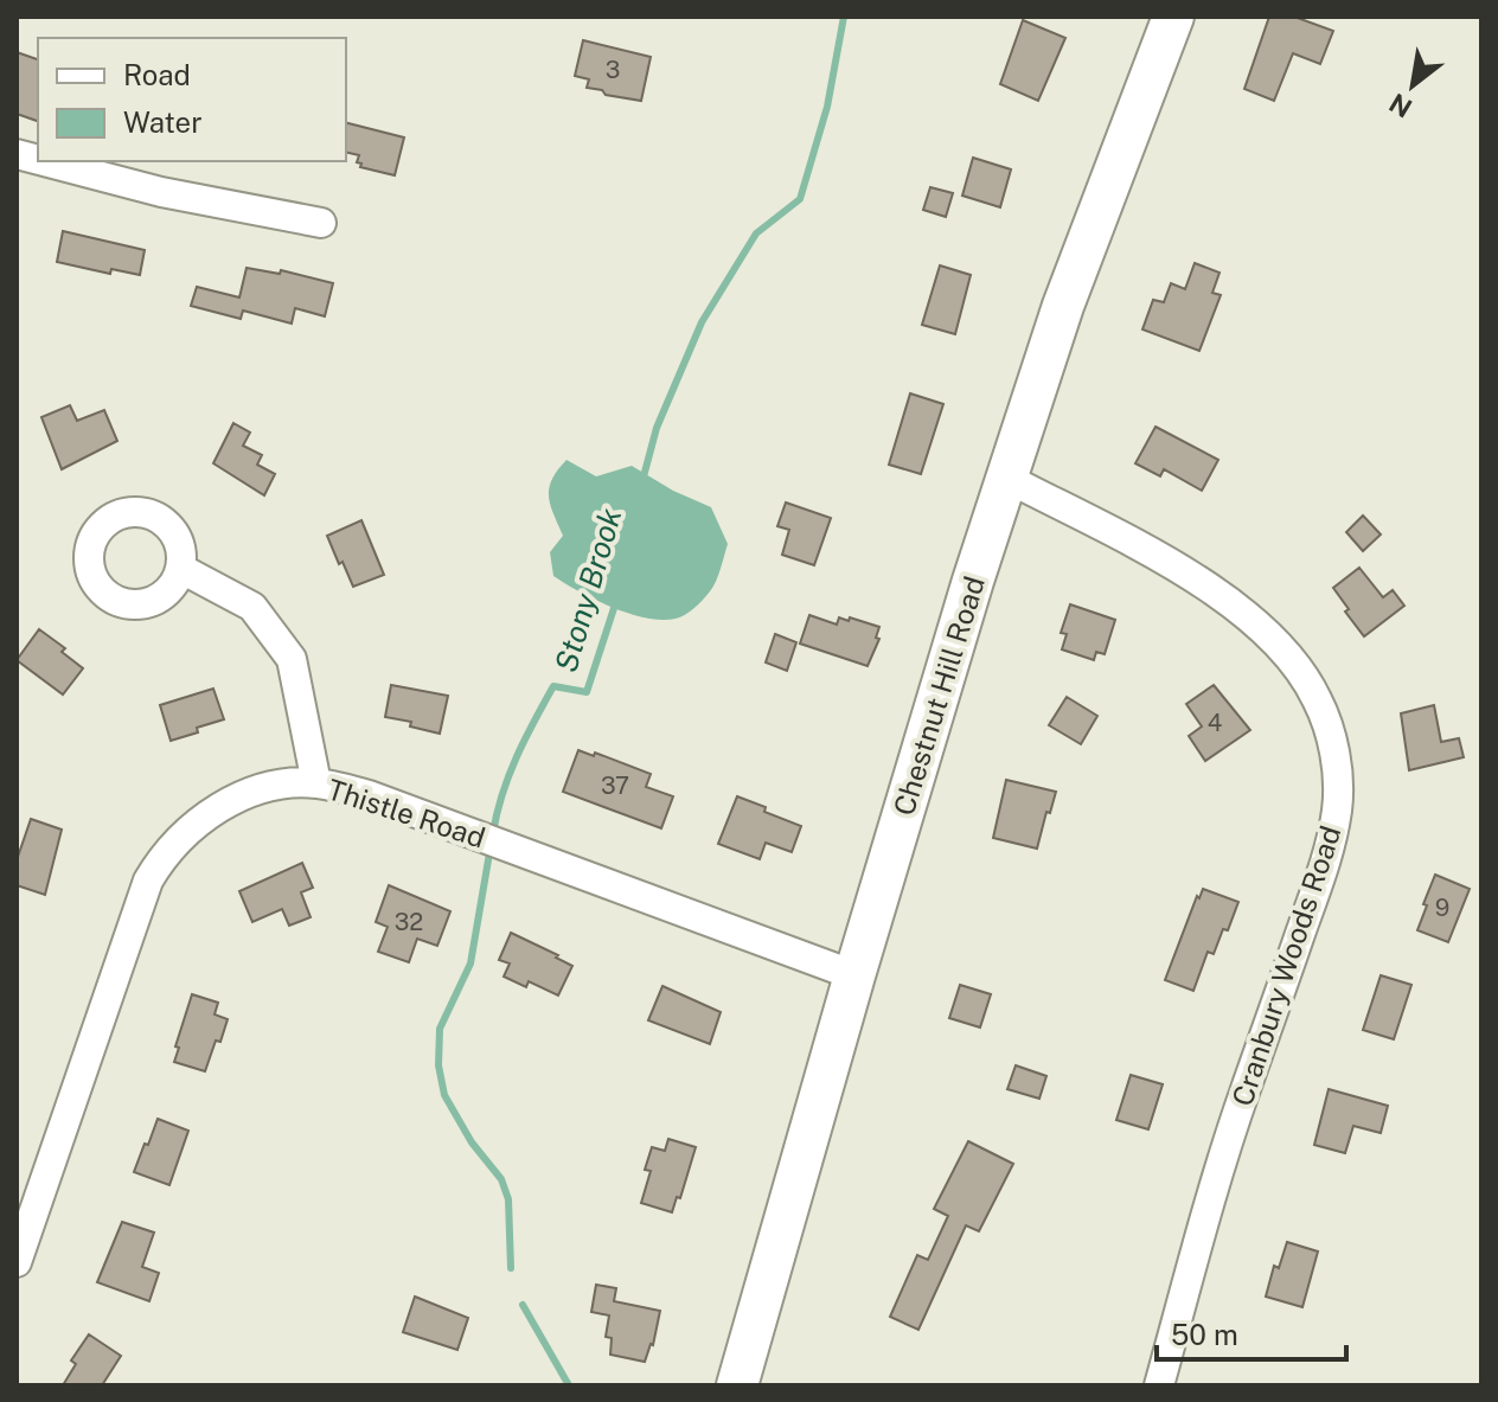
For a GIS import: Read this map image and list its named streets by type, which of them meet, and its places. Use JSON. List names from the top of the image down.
{
  "streets": {
    "main road": ["Chestnut Hill Road"],
    "street": ["Thistle Road", "Cranbury Woods Road"]
  },
  "crossings": [
    ["Chestnut Hill Road", "Thistle Road"],
    ["Chestnut Hill Road", "Cranbury Woods Road"]
  ],
  "water": ["Stony Brook"],
  "house_numbers": [
    "3",
    "4",
    "37",
    "9",
    "32"
  ],
  "legend": ["Road", "Water"],
  "scale_bar": "50 m",
  "north": "bottom left"
}
